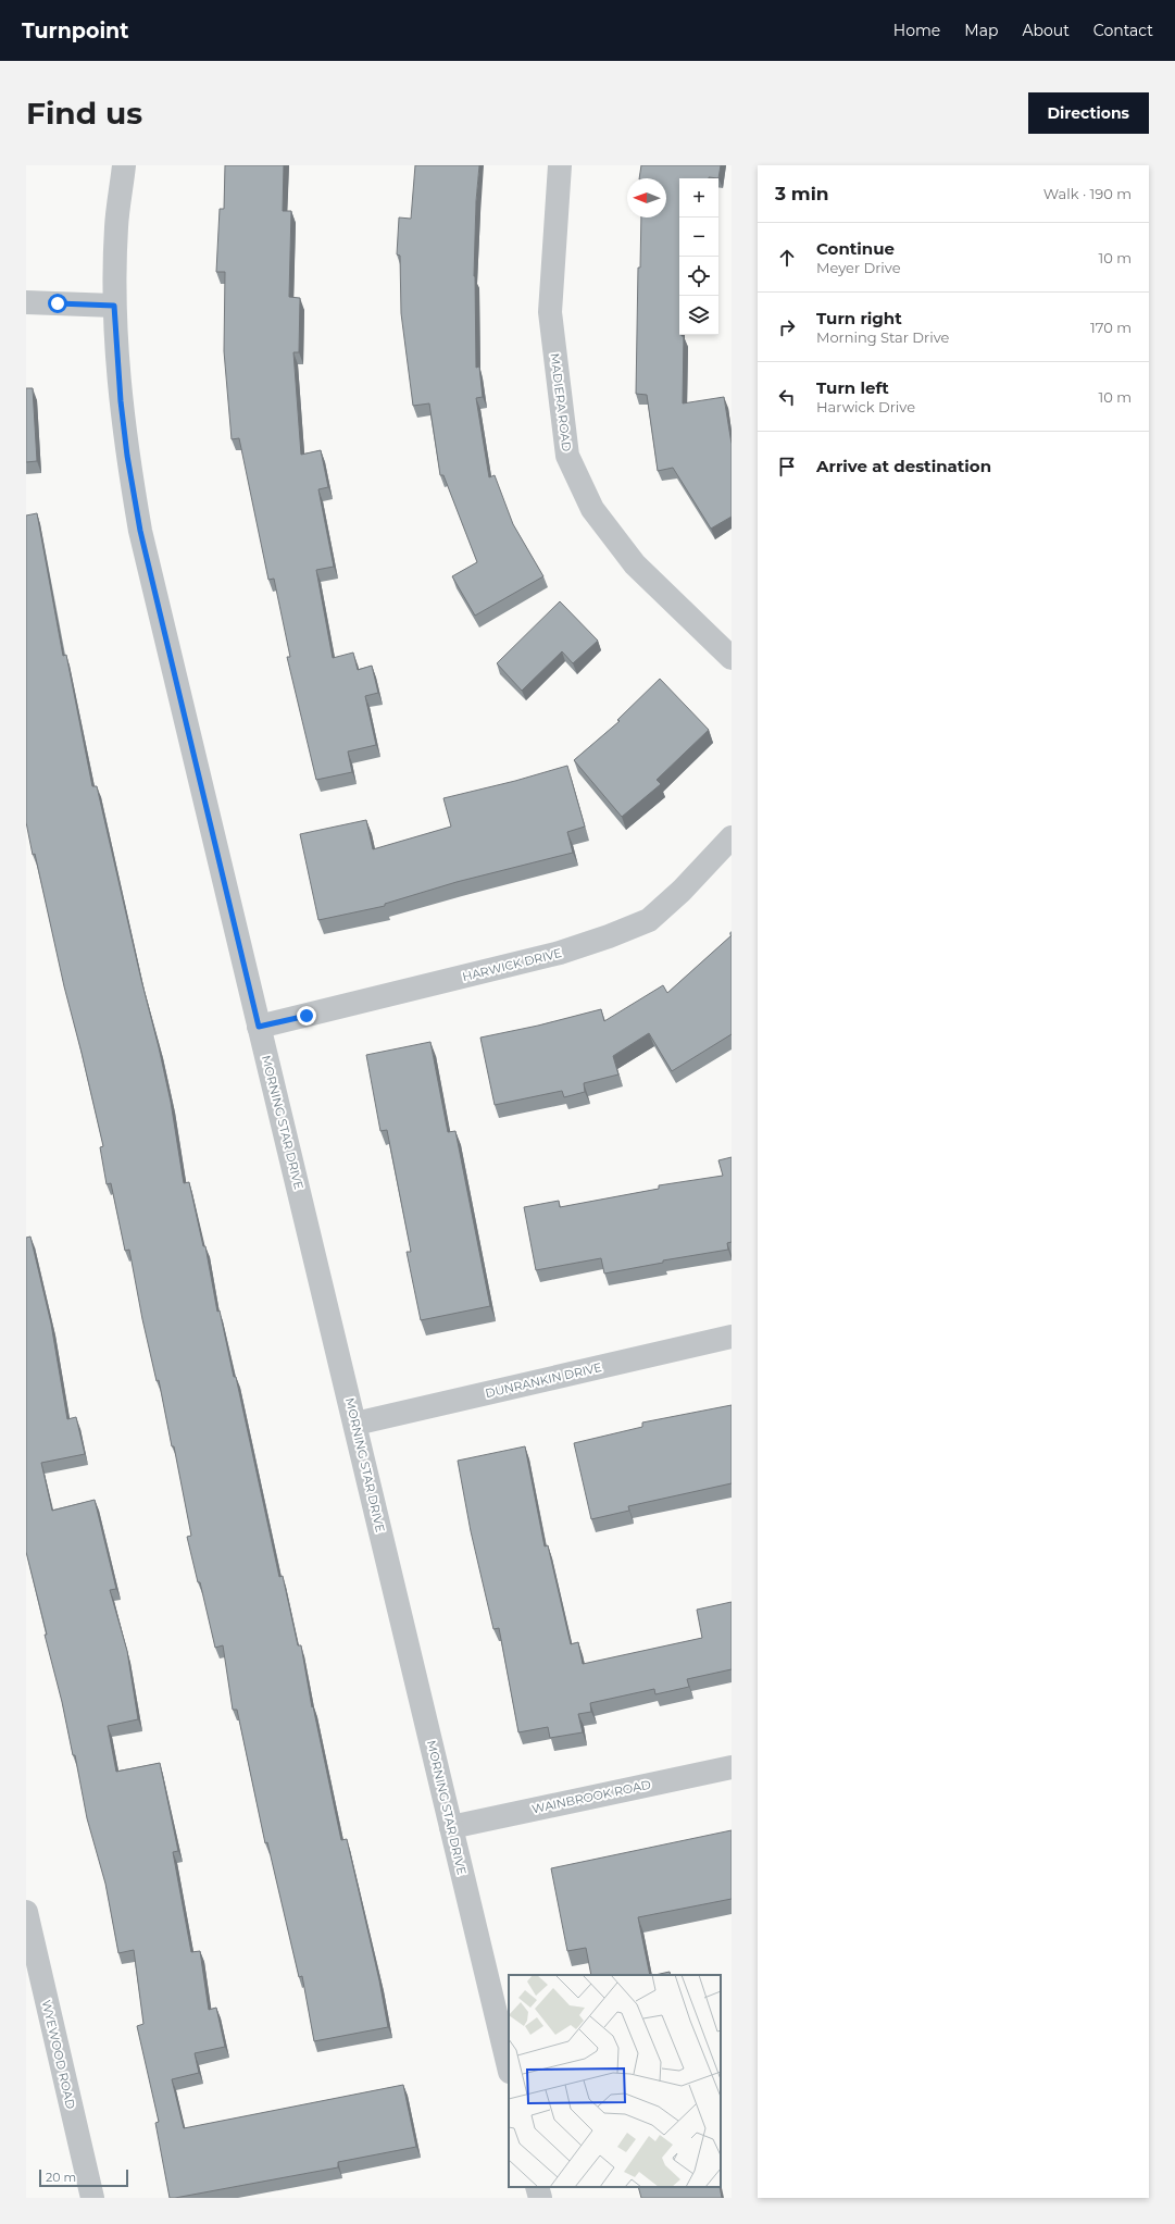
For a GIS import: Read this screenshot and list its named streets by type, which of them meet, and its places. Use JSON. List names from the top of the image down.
{
  "streets": {
    "street": [
      "MADIERA ROAD",
      "HARWICK DRIVE",
      "MORNING STAR DRIVE",
      "DUNRANKIN DRIVE",
      "WAINBROOK ROAD",
      "WYEWOOD ROAD"
    ]
  },
  "crossings": [
    ["HARWICK DRIVE", "MORNING STAR DRIVE"],
    ["MORNING STAR DRIVE", "DUNRANKIN DRIVE"],
    ["MORNING STAR DRIVE", "WAINBROOK ROAD"]
  ],
  "scale_bar": "20 m",
  "north": "left",
  "page": {
    "header": "Turnpoint",
    "nav": [
      "Home",
      "Map",
      "About",
      "Contact"
    ],
    "buttons": "Directions",
    "title": "Find us",
    "heading": ["3 min", "Walk · 190 m"],
    "map_buttons": ["+", "−"],
    "list": [
      ["Continue", "Meyer Drive", "10 m"],
      ["Turn right", "Morning Star Drive", "170 m"],
      ["Turn left", "Harwick Drive", "10 m"],
      "Arrive at destination"
    ],
    "scale": "20 m"
  }
}
